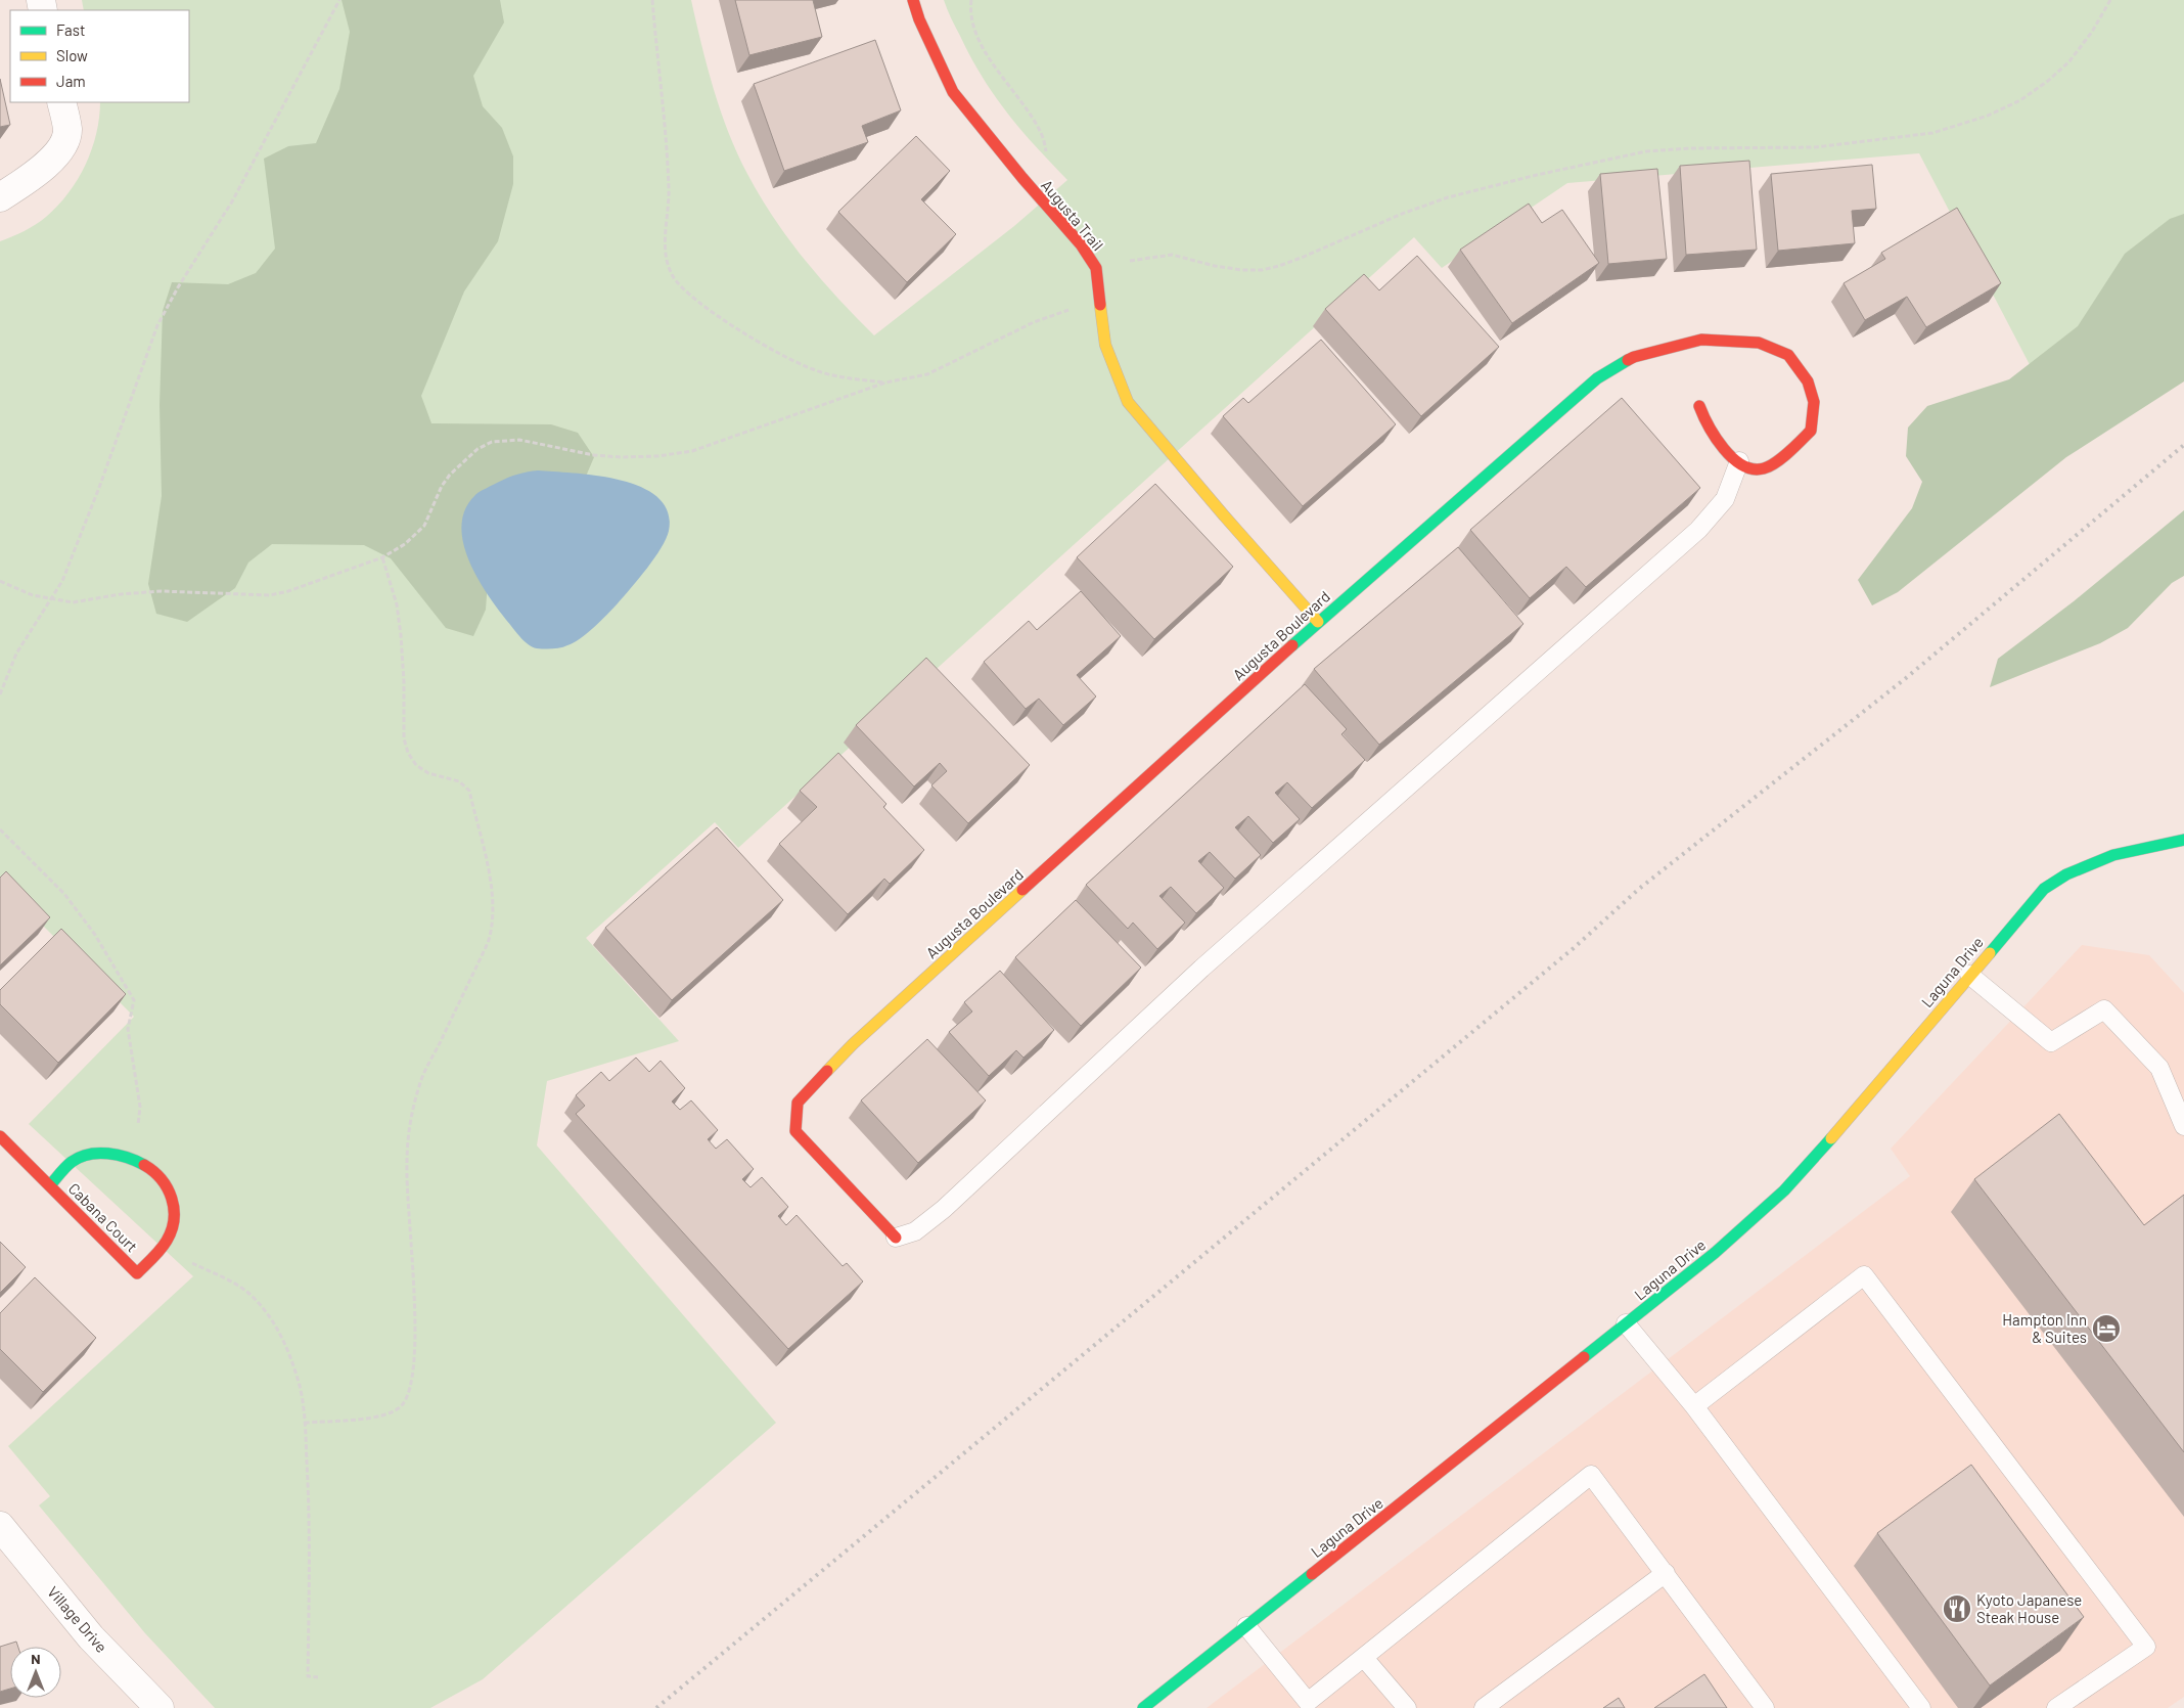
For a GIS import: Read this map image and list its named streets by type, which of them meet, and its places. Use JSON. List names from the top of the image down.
{
  "streets": {
    "street": [
      "Augusta Trail",
      "Augusta Boulevard",
      "Laguna Drive",
      "Cabana Court",
      "Village Drive"
    ]
  },
  "crossings": [
    ["Augusta Trail", "Augusta Boulevard"]
  ],
  "places": {
    "hotel": ["Hampton Inn & Suites"],
    "restaurant": ["Kyoto Japanese Steak House"]
  },
  "legend": ["Fast", "Slow", "Jam"],
  "north": "top"
}
